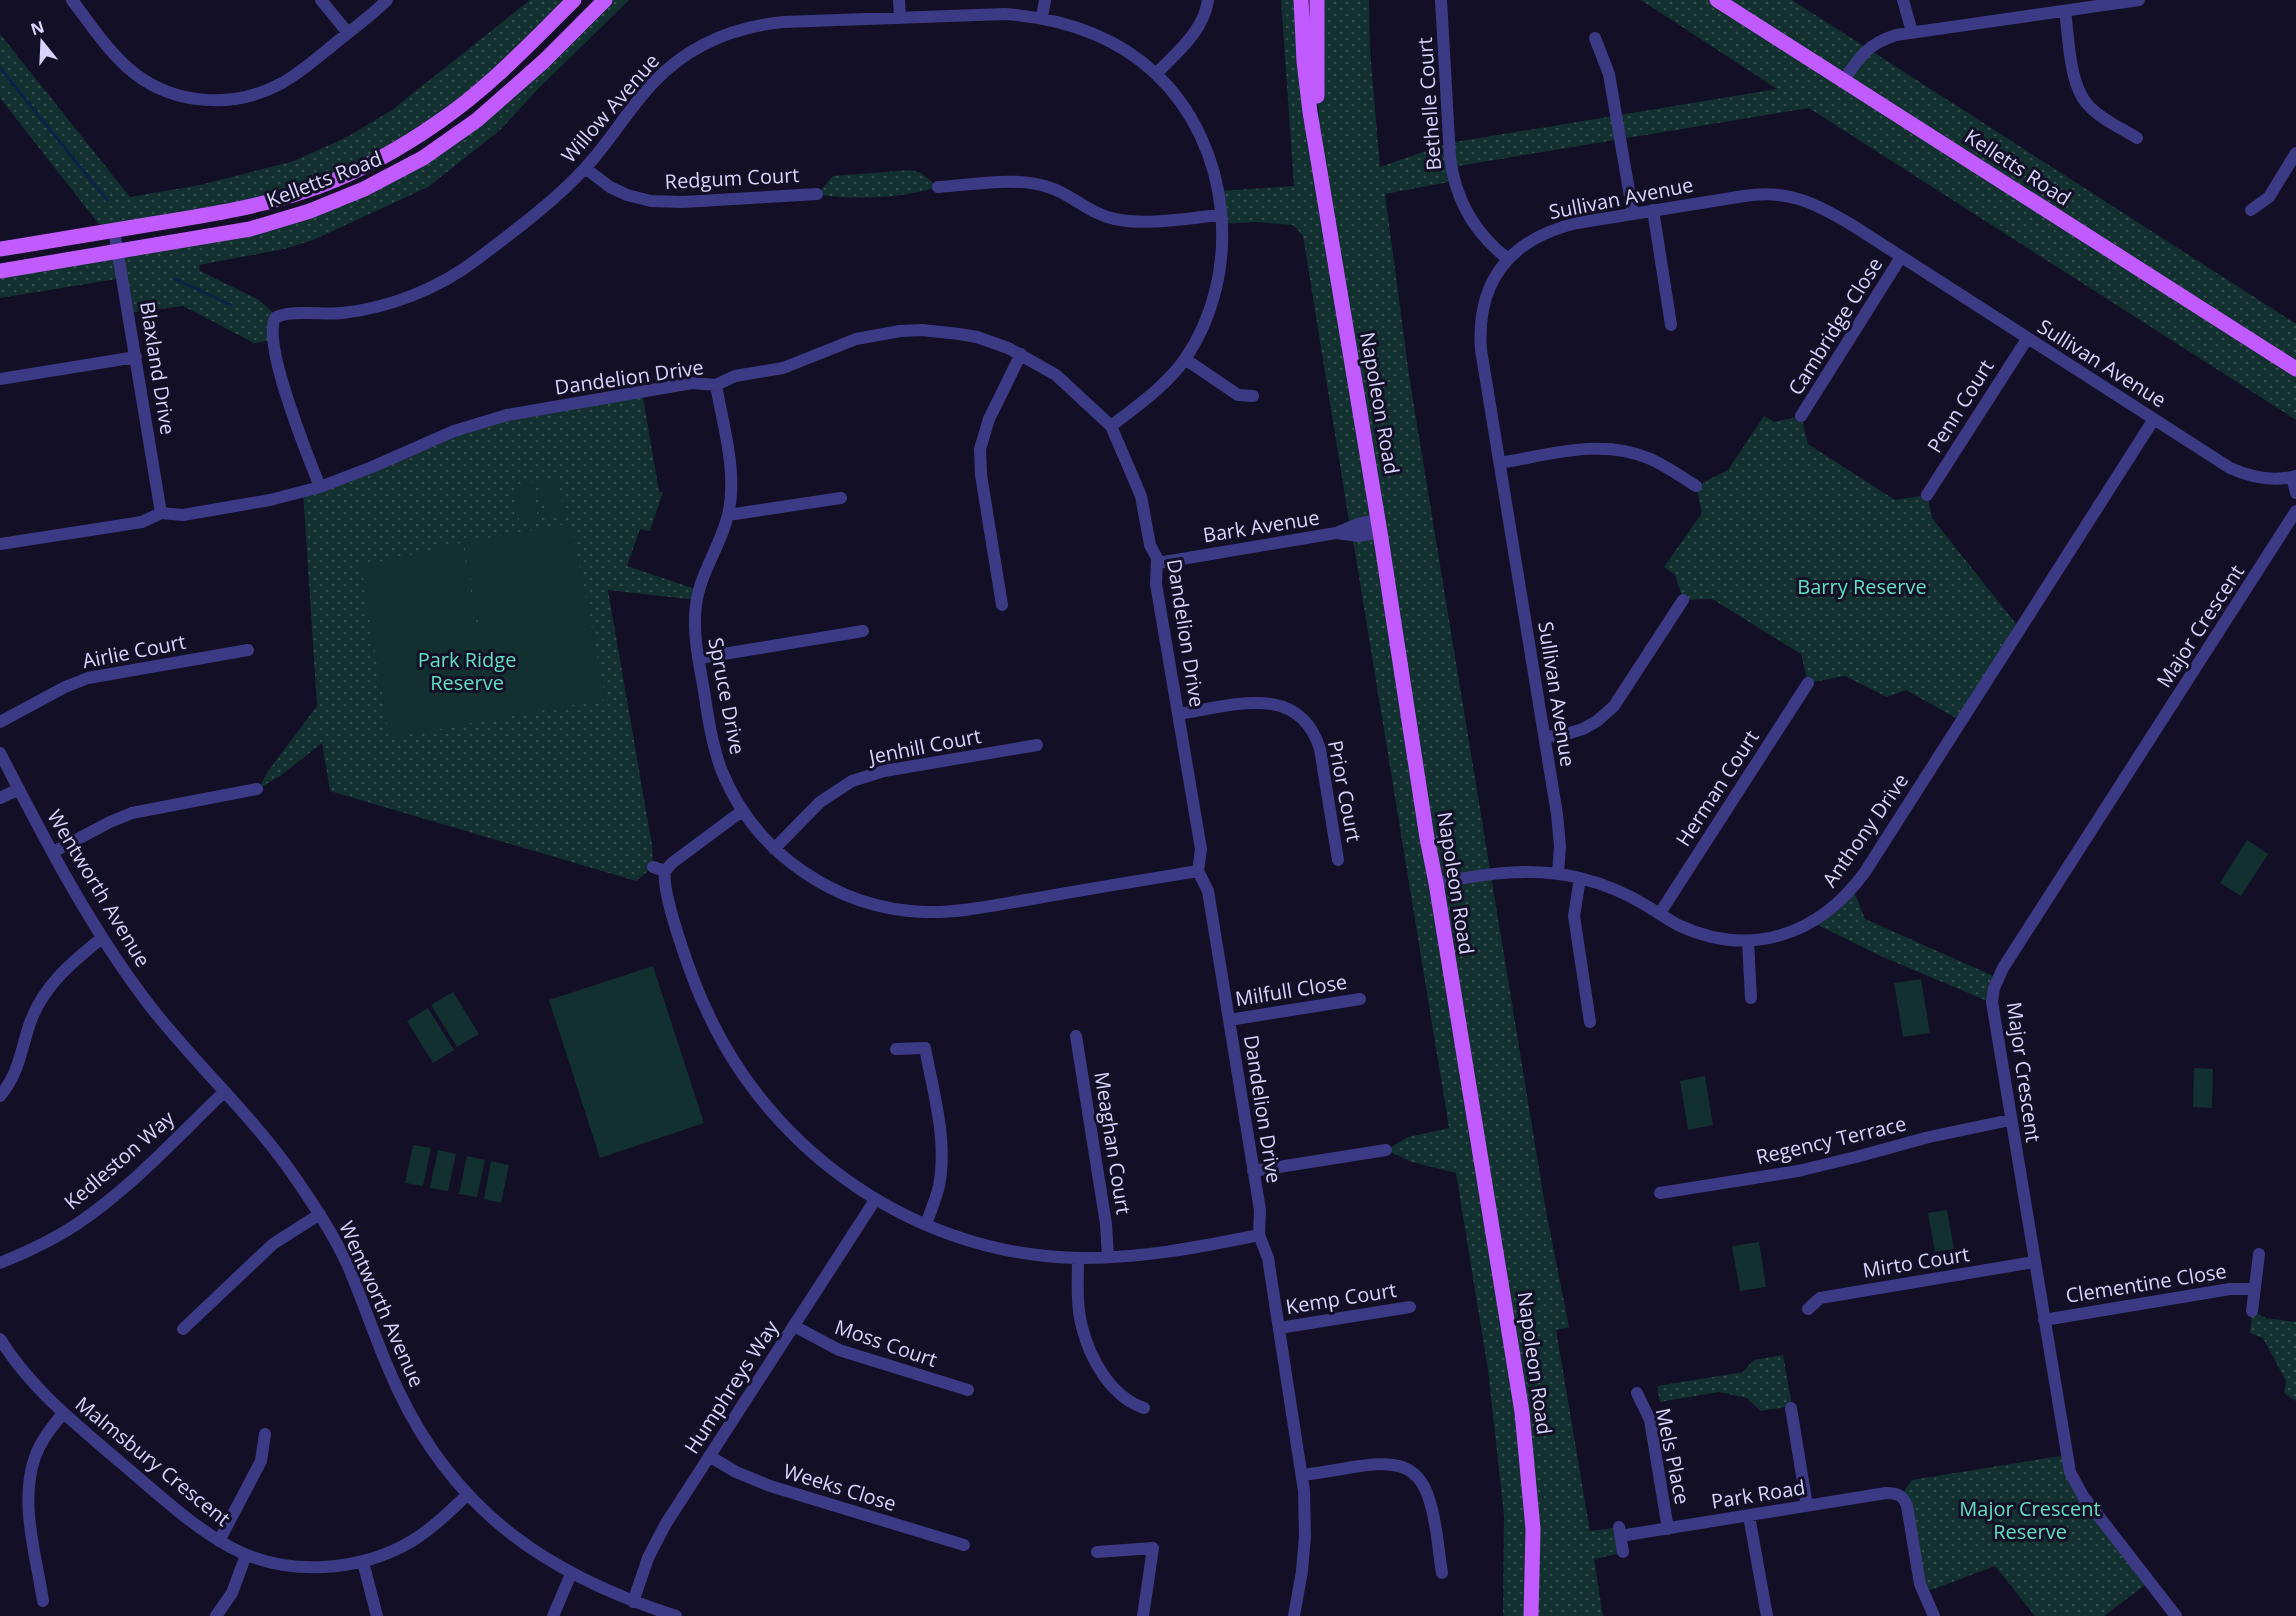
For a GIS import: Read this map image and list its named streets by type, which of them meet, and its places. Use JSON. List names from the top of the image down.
{
  "streets": {
    "main road": ["Kelletts Road", "Napoleon Road"],
    "street": [
      "Bethelle Court",
      "Willow Avenue",
      "Redgum Court",
      "Sullivan Avenue",
      "Cambridge Close",
      "Blaxland Drive",
      "Dandelion Drive",
      "Penn Court",
      "Bark Avenue",
      "Major Crescent",
      "Airlie Court",
      "Spruce Drive",
      "Jenhill Court",
      "Herman Court",
      "Prior Court",
      "Anthony Drive",
      "Wentworth Avenue",
      "Milfull Close",
      "Regency Terrace",
      "Meaghan Court",
      "Kedleston Way",
      "Mirto Court",
      "Clementine Close",
      "Kemp Court",
      "Moss Court",
      "Humphreys Way",
      "Mels Place",
      "Malmsbury Crescent",
      "Weeks Close",
      "Park Road"
    ]
  },
  "crossings": [
    ["Bethelle Court", "Sullivan Avenue"],
    ["Willow Avenue", "Redgum Court"],
    ["Willow Avenue", "Dandelion Drive"],
    ["Kelletts Road", "Blaxland Drive"],
    ["Sullivan Avenue", "Cambridge Close"],
    ["Sullivan Avenue", "Penn Court"],
    ["Sullivan Avenue", "Anthony Drive"],
    ["Blaxland Drive", "Dandelion Drive"],
    ["Dandelion Drive", "Bark Avenue"],
    ["Dandelion Drive", "Spruce Drive"],
    ["Dandelion Drive", "Prior Court"],
    ["Dandelion Drive", "Milfull Close"],
    ["Dandelion Drive", "Kemp Court"],
    ["Napoleon Road", "Bark Avenue"],
    ["Napoleon Road", "Anthony Drive"],
    ["Major Crescent", "Regency Terrace"],
    ["Major Crescent", "Mirto Court"],
    ["Major Crescent", "Clementine Close"],
    ["Spruce Drive", "Jenhill Court"],
    ["Herman Court", "Anthony Drive"],
    ["Wentworth Avenue", "Kedleston Way"],
    ["Wentworth Avenue", "Humphreys Way"],
    ["Wentworth Avenue", "Malmsbury Crescent"],
    ["Moss Court", "Humphreys Way"],
    ["Humphreys Way", "Weeks Close"],
    ["Mels Place", "Park Road"]
  ],
  "parks": ["Barry Reserve", "Park Ridge Reserve", "Major Crescent Reserve"],
  "north": "top"
}
